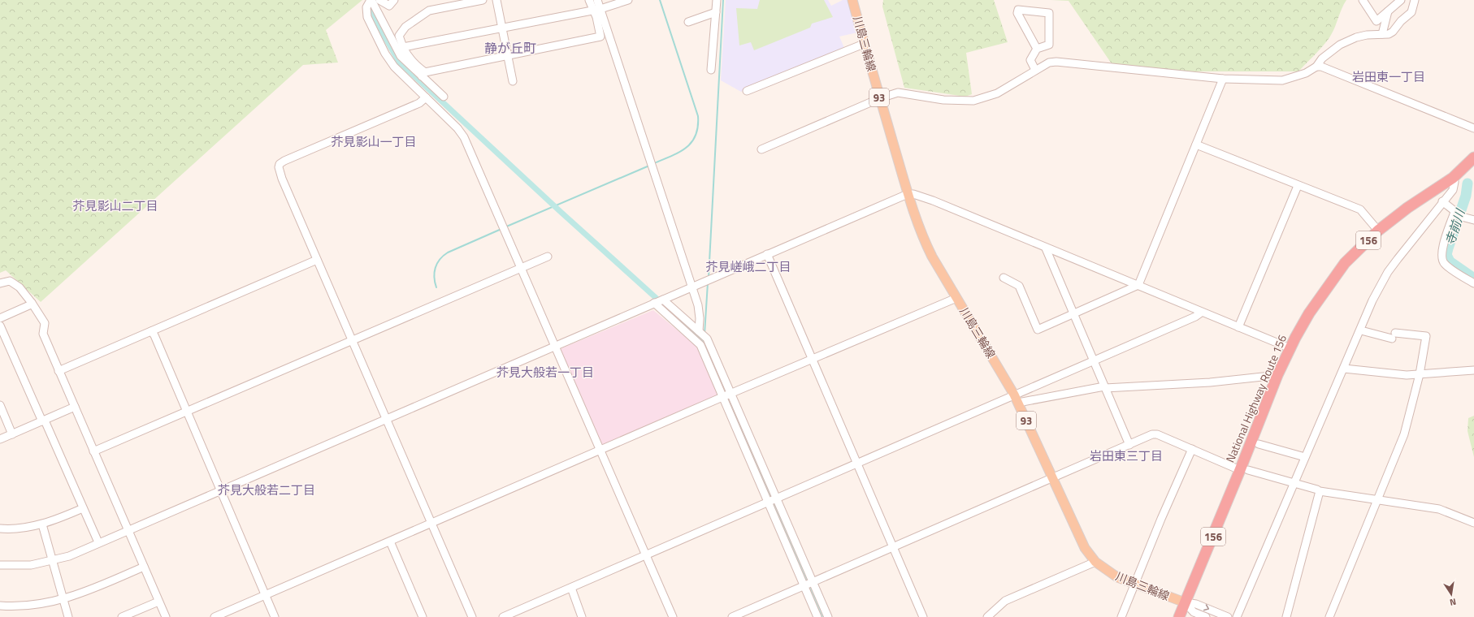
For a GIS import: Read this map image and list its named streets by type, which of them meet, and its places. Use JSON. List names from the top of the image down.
{
  "streets": {
    "highway": ["156", "National Highway Route 156"],
    "main road": ["川島三輪線", "93"]
  },
  "crossings": [
    ["川島三輪線", "National Highway Route 156"]
  ],
  "districts": [
    "静が丘町",
    "岩田東一丁目",
    "芥見影山一丁目",
    "芥見影山二丁目",
    "芥見嵯峨二丁目",
    "芥見大般若一丁目",
    "岩田東三丁目",
    "芥見大般若二丁目"
  ],
  "water": ["寺前川"],
  "north": "bottom"
}
